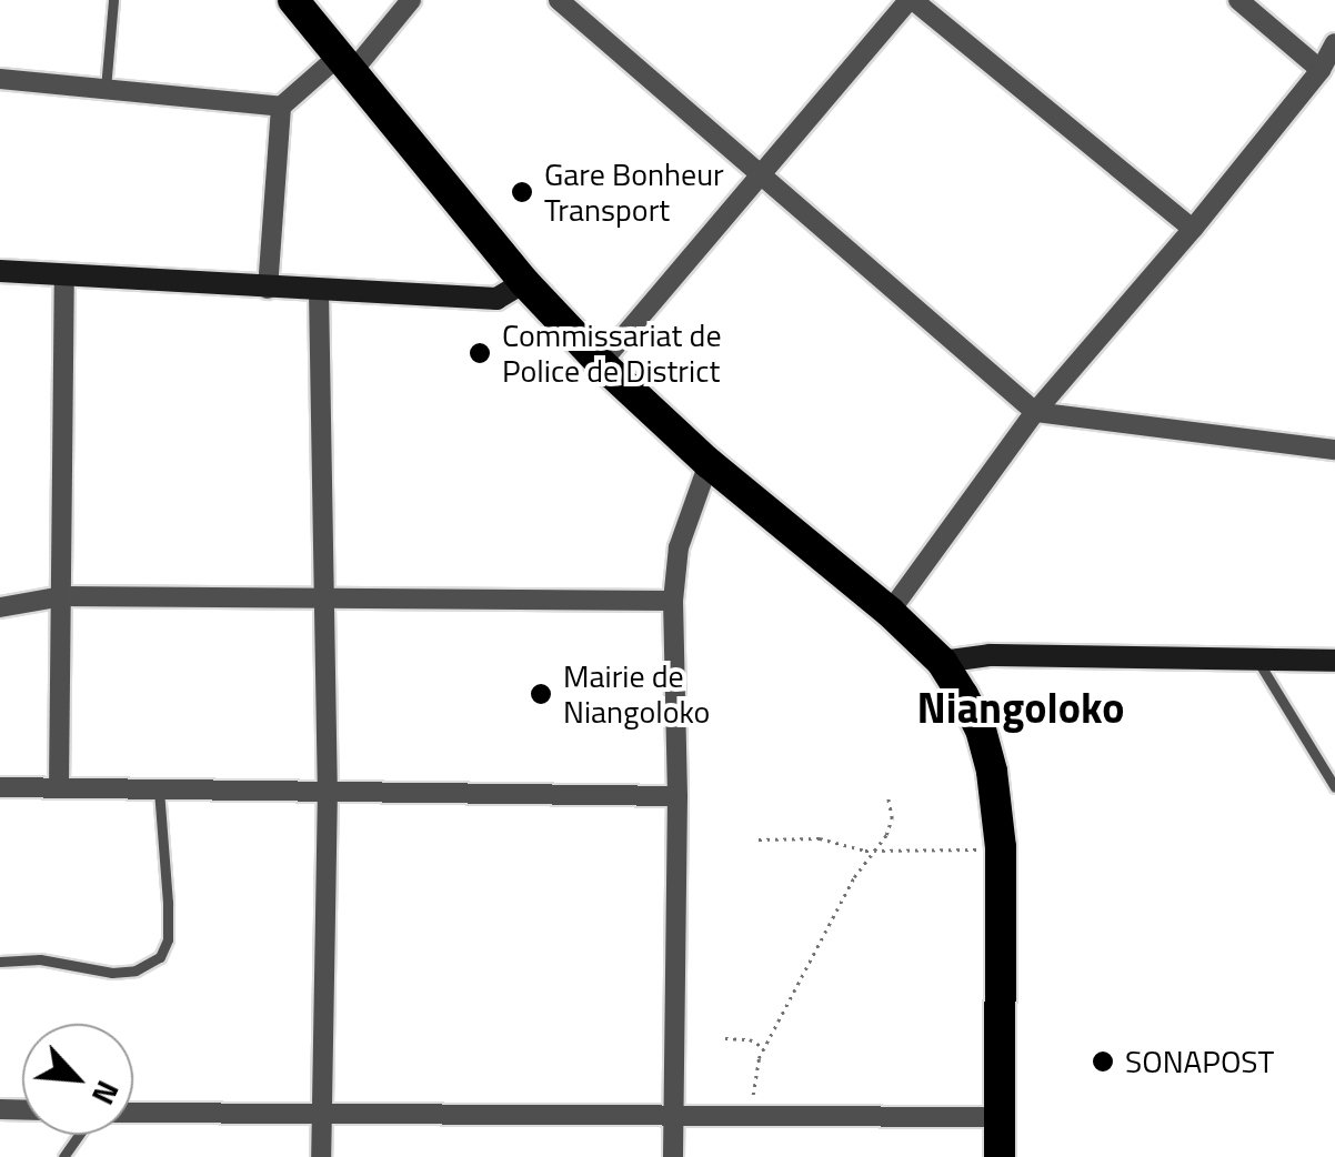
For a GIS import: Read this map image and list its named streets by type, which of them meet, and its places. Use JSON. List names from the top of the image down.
{
  "districts": ["Niangoloko"],
  "places": [
    "Gare Bonheur Transport",
    "Commissariat de Police de District",
    "Mairie de Niangoloko",
    "SONAPOST"
  ],
  "north": "bottom right"
}
